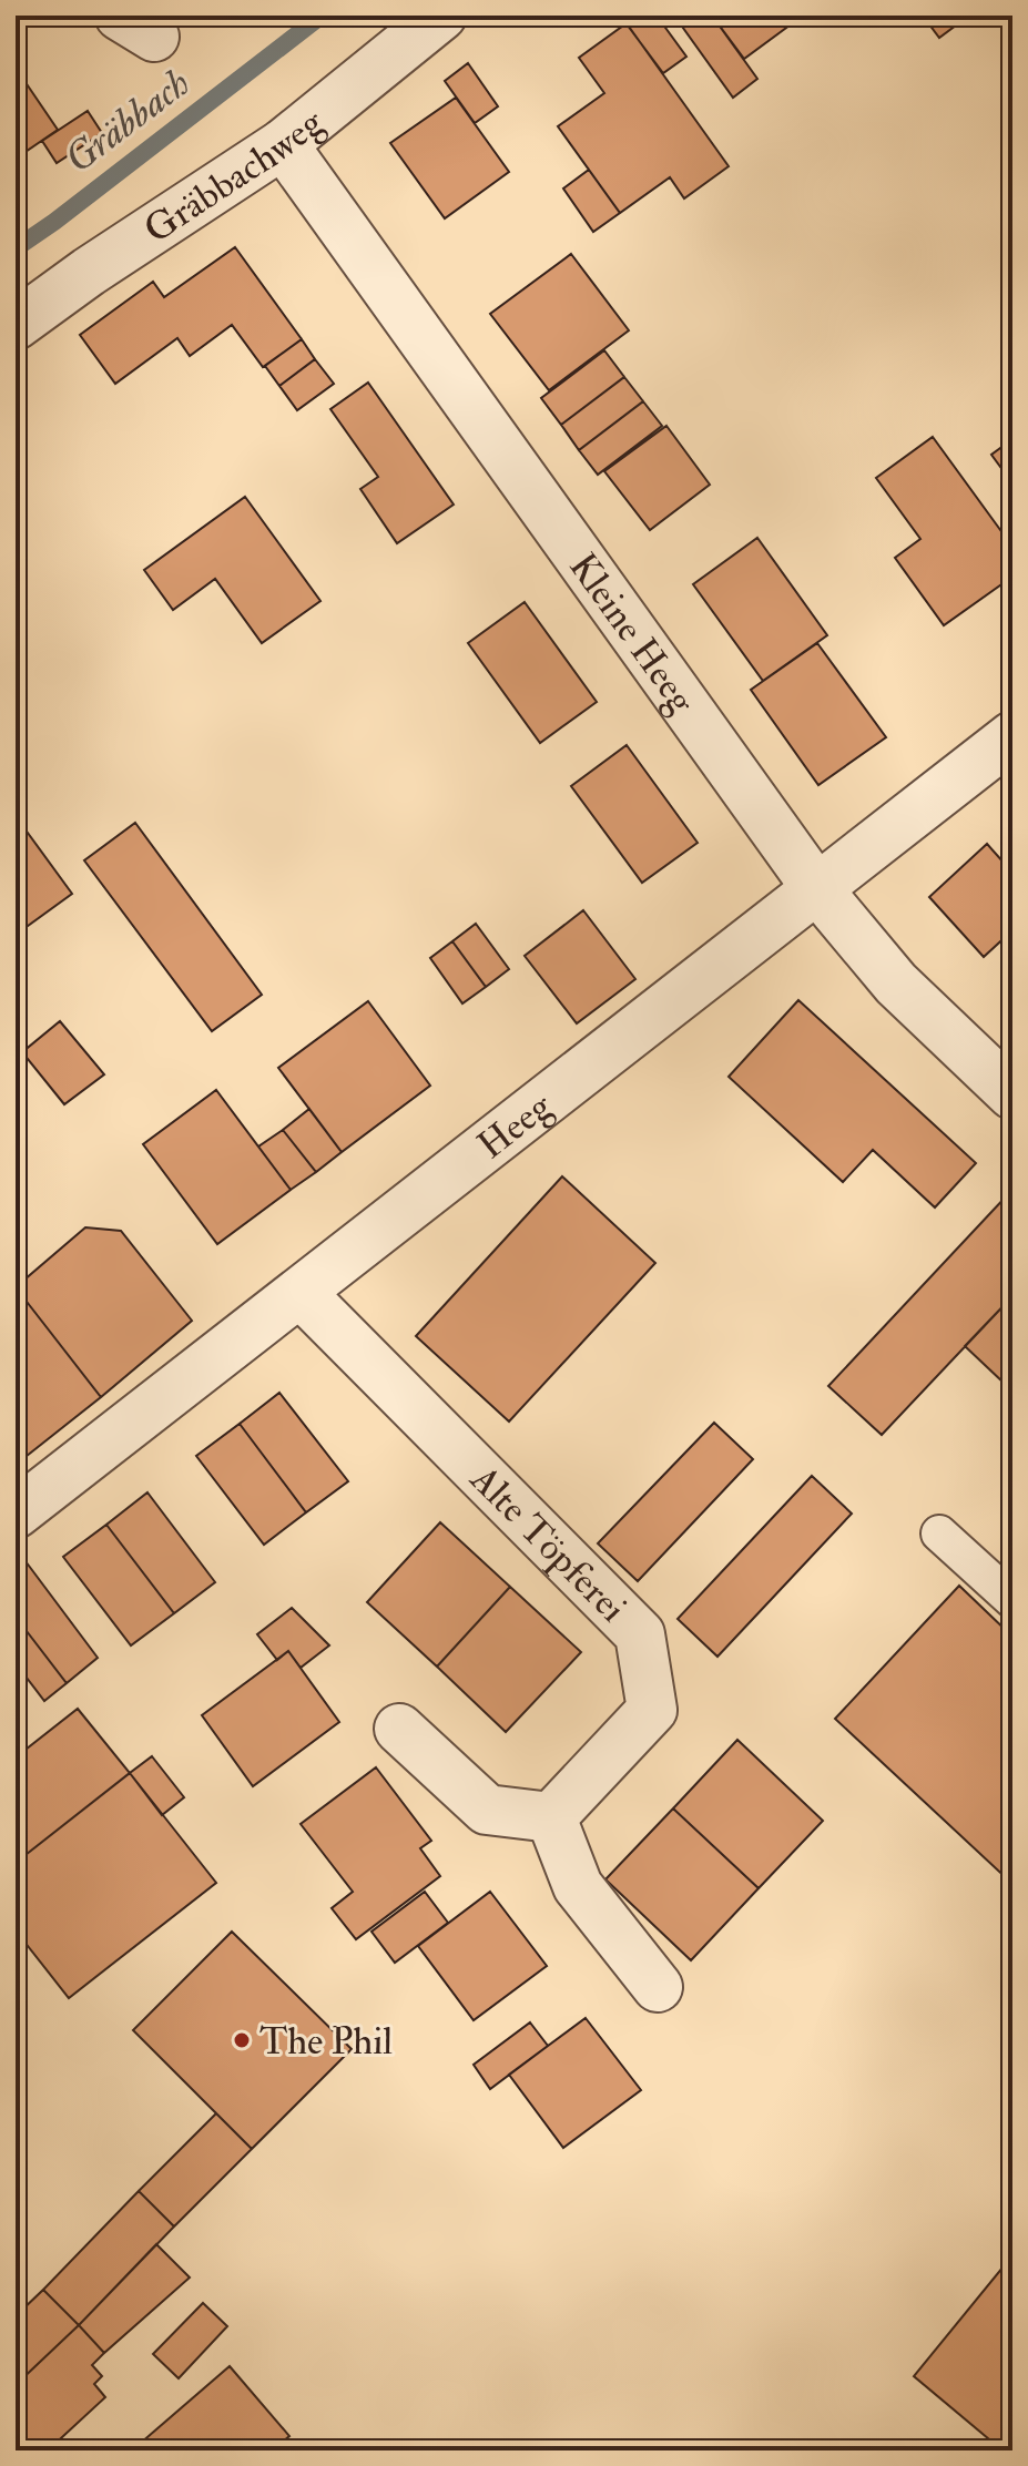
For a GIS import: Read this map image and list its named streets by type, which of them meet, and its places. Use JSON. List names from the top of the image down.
{
  "streets": {
    "street": [
      "Gräbbachweg",
      "Kleine Heeg",
      "Heeg",
      "Alte Töpferei"
    ]
  },
  "crossings": [
    ["Gräbbachweg", "Kleine Heeg"],
    ["Kleine Heeg", "Heeg"],
    ["Heeg", "Alte Töpferei"]
  ],
  "water": ["Gräbbach"],
  "places": ["The Phil"]
}
